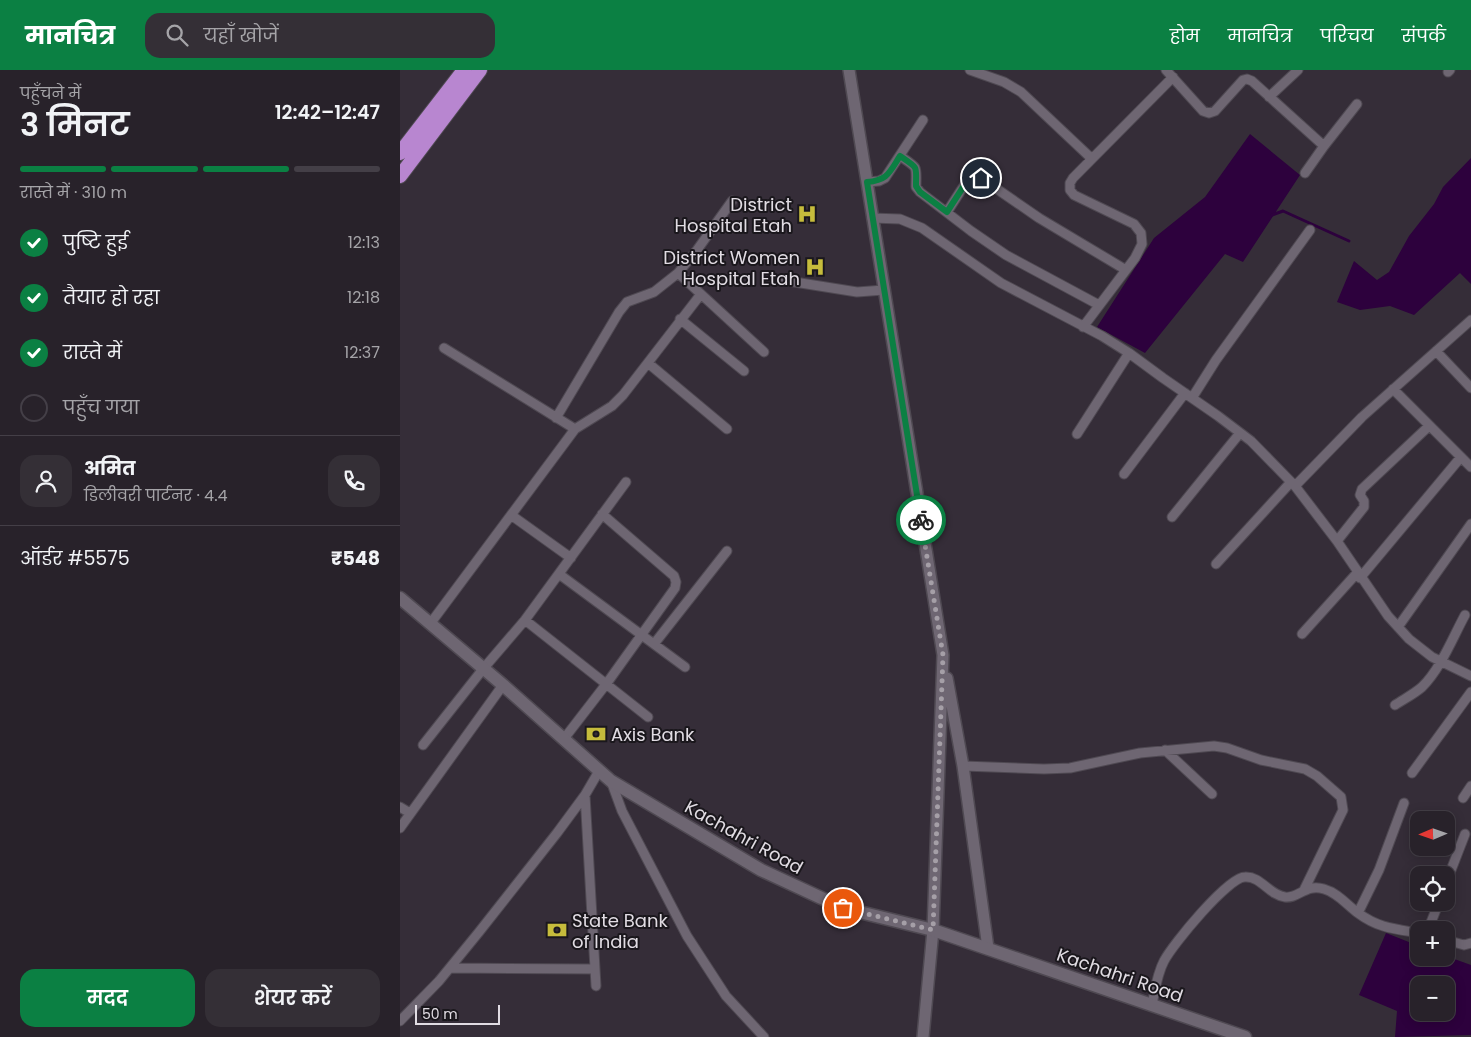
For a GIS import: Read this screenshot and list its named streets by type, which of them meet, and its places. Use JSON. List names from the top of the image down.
{
  "streets": {
    "main road": ["Kachahri Road"]
  },
  "places": {
    "hospital": ["District Hospital Etah", "District Women Hospital Etah"],
    "bank": ["Axis Bank", "State Bank of India"]
  },
  "scale_bar": "50 m",
  "north": "left",
  "page": {
    "header": "मानचित्र",
    "search": "यहाँ खोजें",
    "nav": [
      "होम",
      "मानचित्र",
      "परिचय",
      "संपर्क"
    ],
    "heading": ["3 मिनट", "पहुँचने में", "12:42–12:47"],
    "panel": [
      "अमित",
      "डिलीवरी पार्टनर · 4.4",
      "ऑर्डर #5575",
      "₹548"
    ],
    "bar": "रास्ते में · 310 m",
    "list": [
      ["पुष्टि हुई", "12:13"],
      ["तैयार हो रहा", "12:18"],
      ["रास्ते में", "12:37"],
      "पहुँच गया"
    ],
    "map_buttons": ["+", "−"],
    "buttons": ["मदद", "शेयर करें"],
    "scale": "50 m"
  }
}
